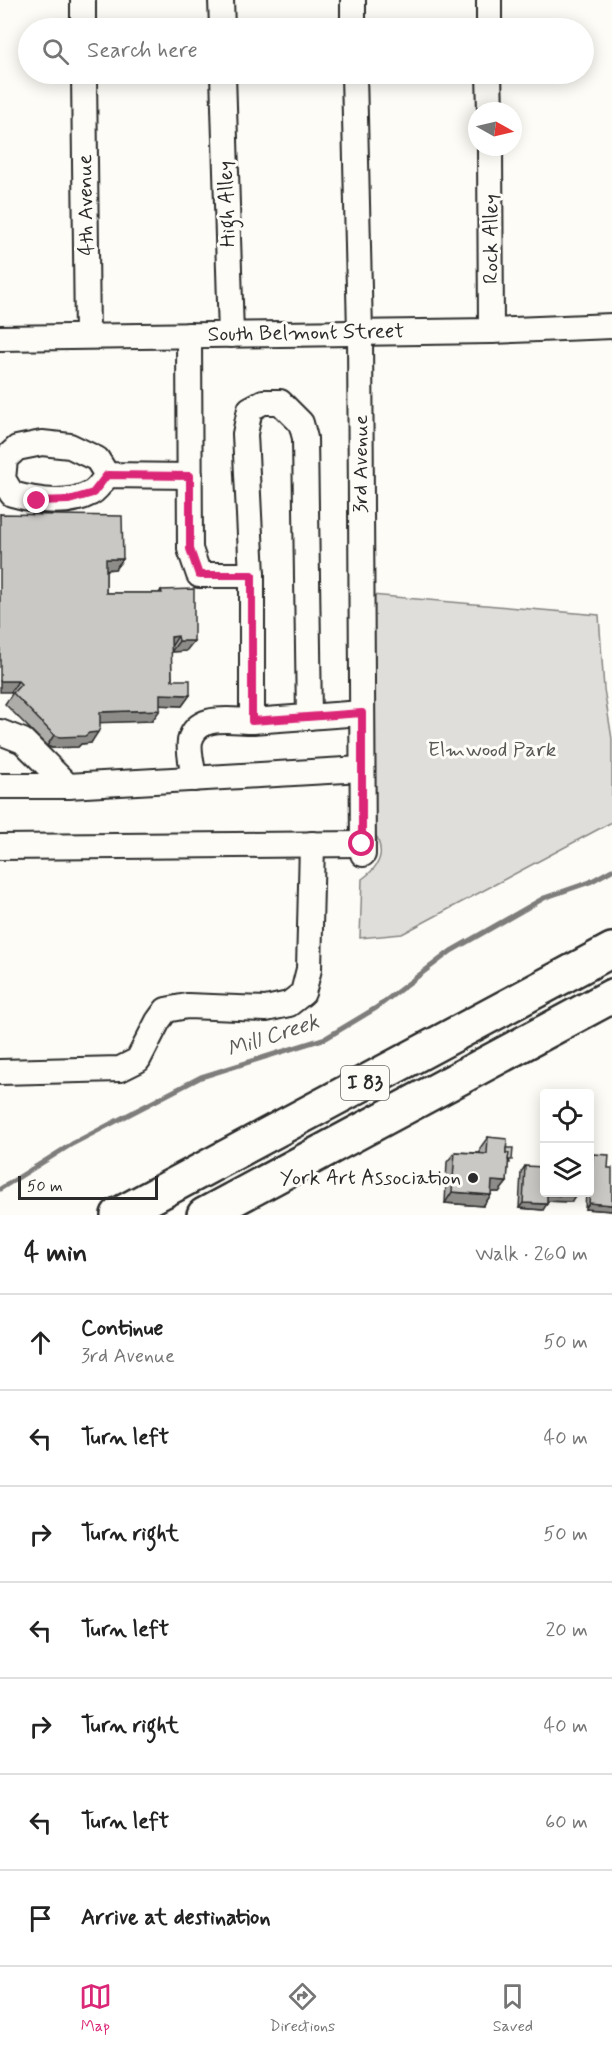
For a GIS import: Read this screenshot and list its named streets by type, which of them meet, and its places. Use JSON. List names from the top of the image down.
{
  "streets": {
    "highway": ["I 83"],
    "street": [
      "High Alley",
      "4th Avenue",
      "Rock Alley",
      "South Belmont Street",
      "3rd Avenue"
    ]
  },
  "crossings": [
    ["High Alley", "South Belmont Street"],
    ["4th Avenue", "South Belmont Street"],
    ["Rock Alley", "South Belmont Street"],
    ["South Belmont Street", "3rd Avenue"]
  ],
  "water": ["Mill Creek"],
  "parks": ["Elmwood Park"],
  "places": ["York Art Association"],
  "scale_bar": "50 m",
  "north": "right",
  "page": {
    "search": "Search here",
    "scale": "50 m",
    "heading": ["4 min", "Walk · 260 m"],
    "list": [
      ["Continue", "3rd Avenue", "50 m"],
      ["Turn left", "40 m"],
      ["Turn right", "50 m"],
      ["Turn left", "20 m"],
      ["Turn right", "40 m"],
      ["Turn left", "60 m"],
      "Arrive at destination"
    ],
    "nav": ["Map", "Directions", "Saved"]
  }
}
